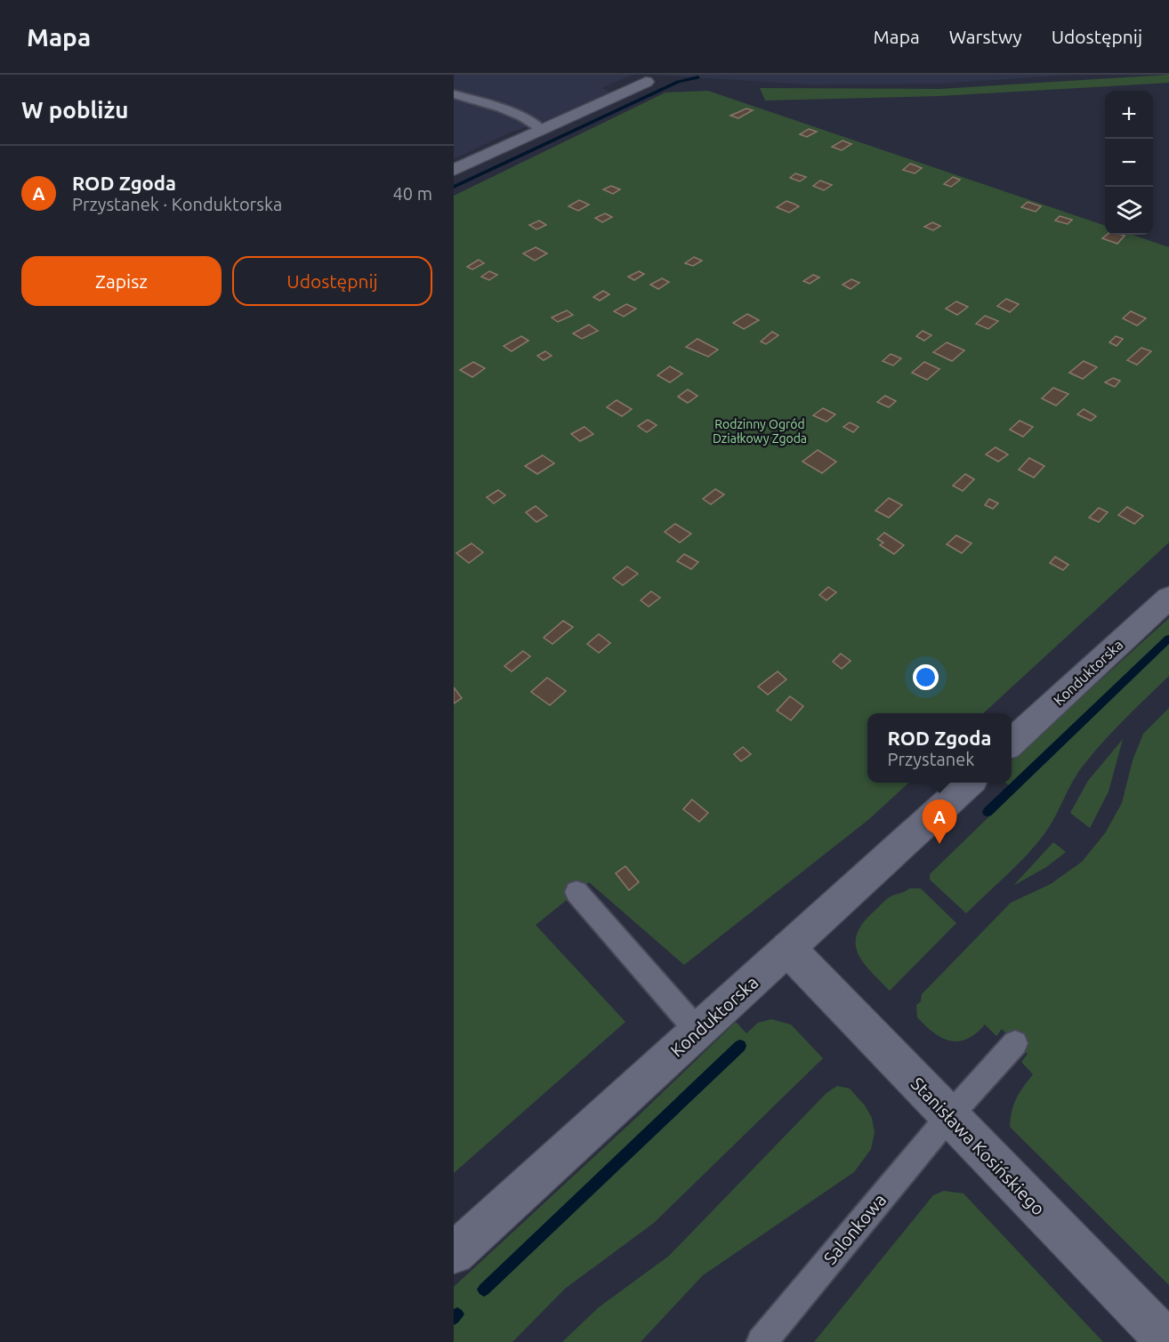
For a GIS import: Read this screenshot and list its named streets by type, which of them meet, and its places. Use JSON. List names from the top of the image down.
{
  "streets": {
    "street": ["Konduktorska", "Stanisława Kosińskiego"],
    "lane": ["Salonkowa"]
  },
  "crossings": [
    ["Konduktorska", "Stanisława Kosińskiego"],
    ["Stanisława Kosińskiego", "Salonkowa"]
  ],
  "parks": ["Rodzinny Ogród Działkowy Zgoda"],
  "page": {
    "header": "Mapa",
    "nav": ["Mapa", "Warstwy", "Udostępnij"],
    "heading": "W pobliżu",
    "map_buttons": ["+", "−"],
    "list": [
      {
        "mark": "A",
        "name": "ROD Zgoda",
        "note": "Przystanek · Konduktorska",
        "value": "40 m"
      }
    ],
    "buttons": ["Zapisz", "Udostępnij"],
    "popup": ["ROD Zgoda", "Przystanek"],
    "pins": "A"
  }
}
